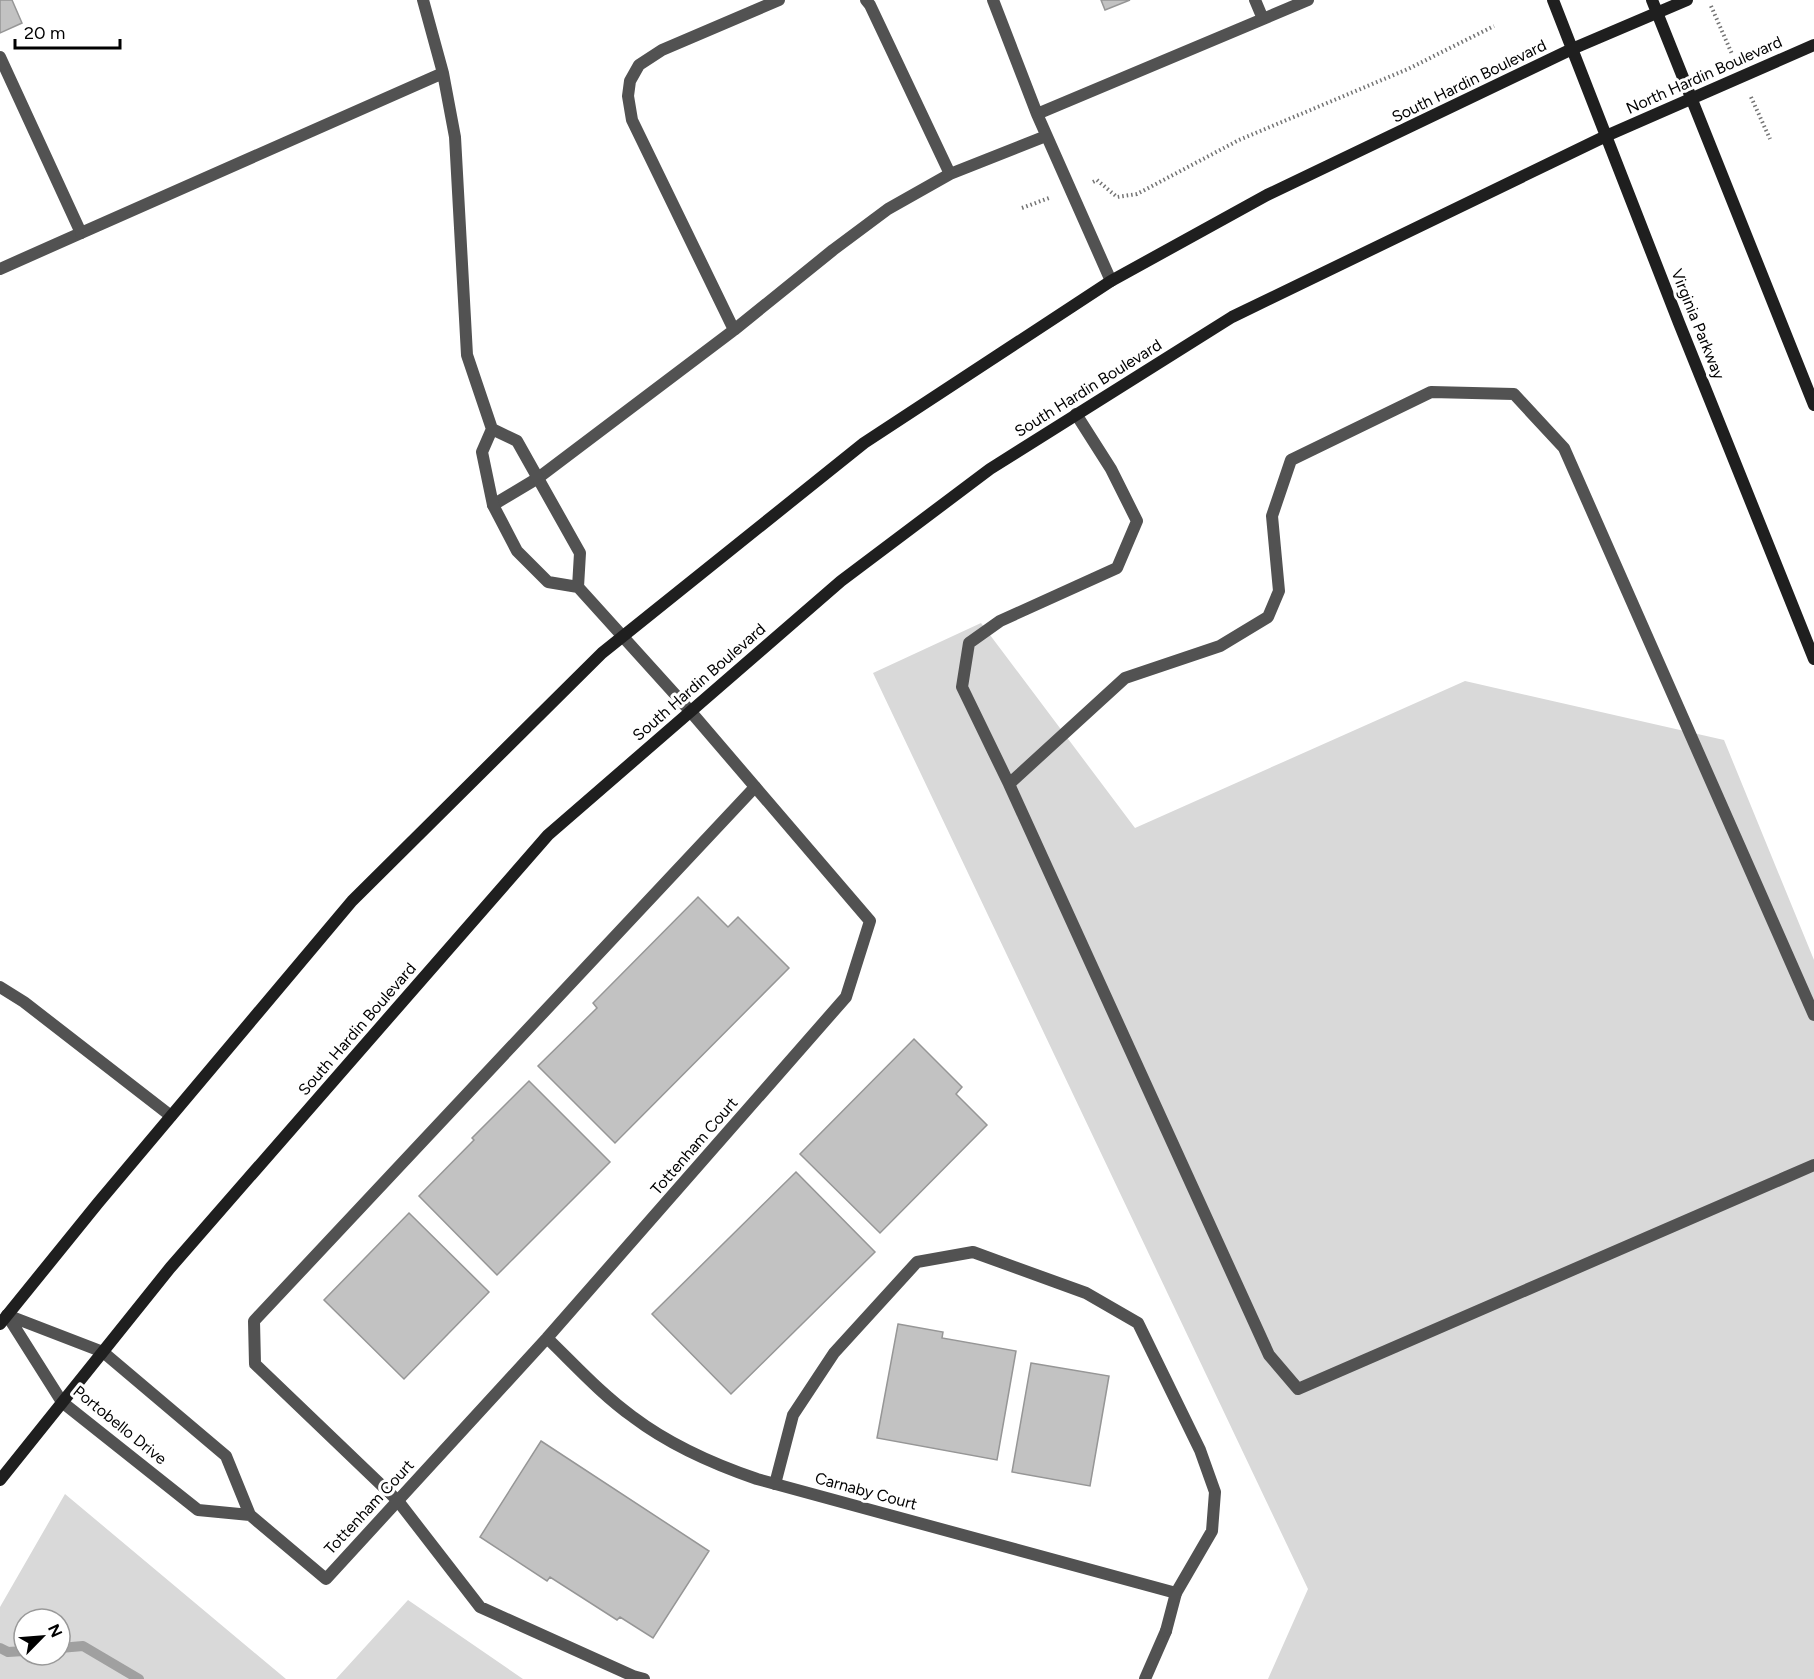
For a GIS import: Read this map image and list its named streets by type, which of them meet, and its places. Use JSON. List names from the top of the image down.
{
  "streets": {
    "main road": ["North Hardin Boulevard", "South Hardin Boulevard", "Virginia Parkway"],
    "street": ["Tottenham Court", "Portobello Drive", "Carnaby Court"]
  },
  "crossings": [
    ["North Hardin Boulevard", "South Hardin Boulevard"],
    ["North Hardin Boulevard", "Virginia Parkway"],
    ["South Hardin Boulevard", "Virginia Parkway"],
    ["South Hardin Boulevard", "Tottenham Court"],
    ["South Hardin Boulevard", "Portobello Drive"],
    ["Tottenham Court", "Portobello Drive"],
    ["Tottenham Court", "Carnaby Court"]
  ],
  "scale_bar": "20 m",
  "north": "top right"
}
